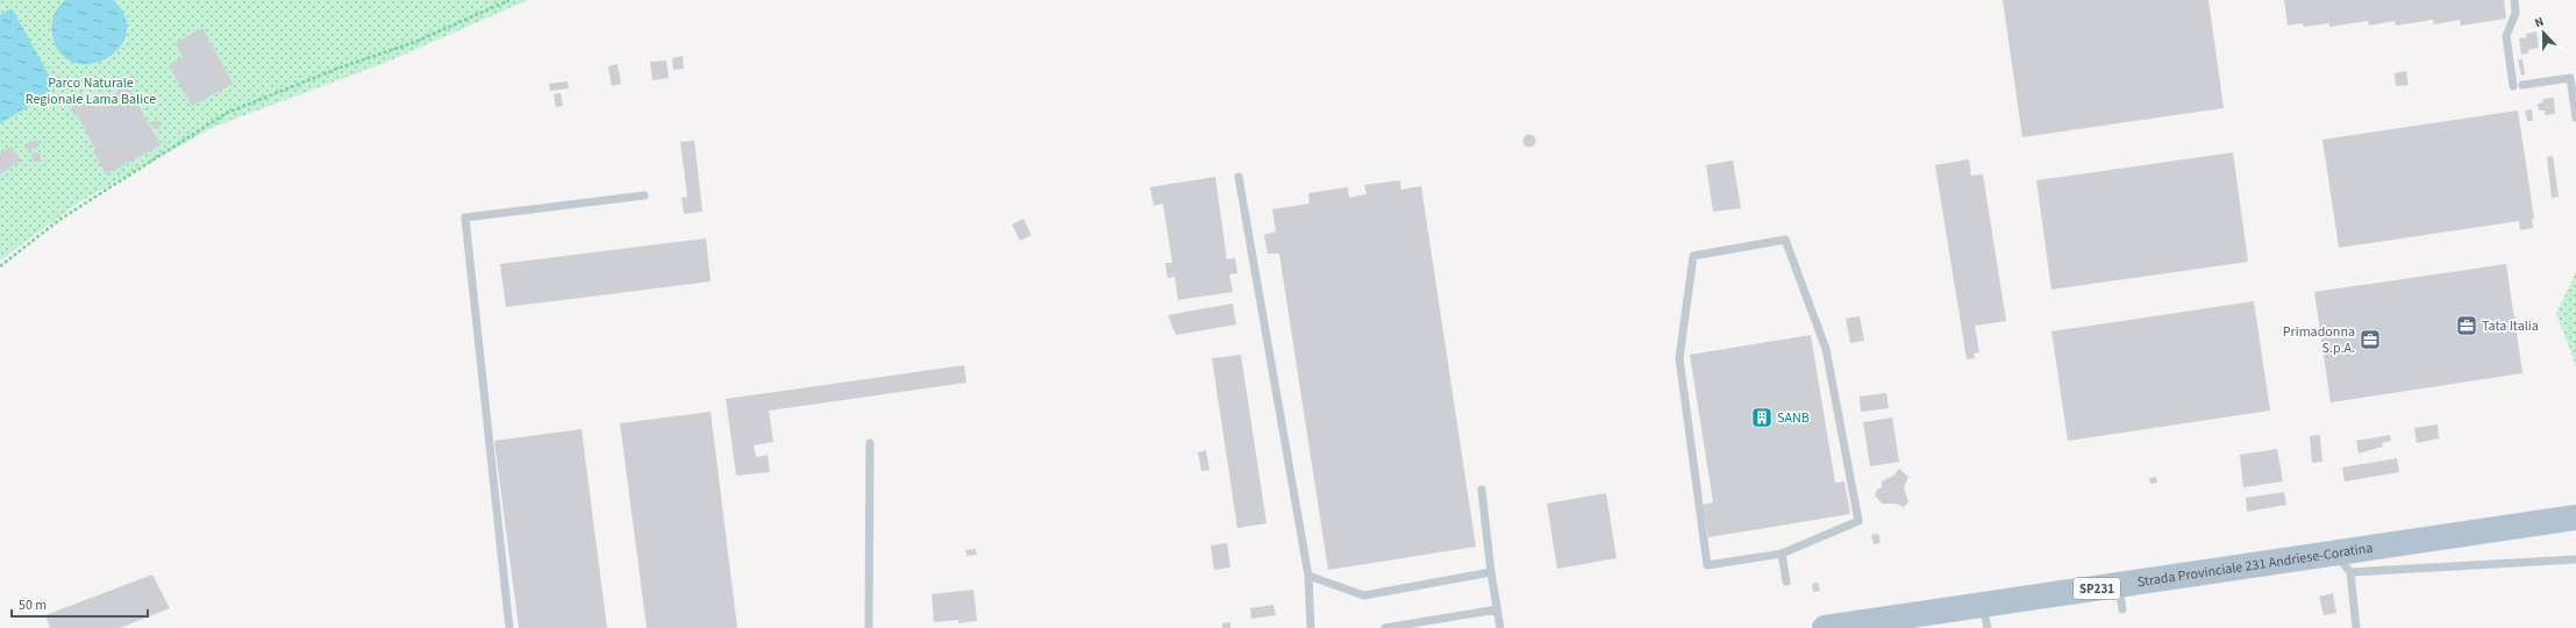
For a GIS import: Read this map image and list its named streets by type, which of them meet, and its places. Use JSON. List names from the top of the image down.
{
  "streets": {
    "main road": ["Strada Provinciale 231 Andriese-Coratina", "SP231"]
  },
  "parks": ["Parco Naturale Regionale Lama Balice"],
  "places": {
    "office": ["Tata Italia", "Primadonna S.p.A."],
    "building": ["SANB"]
  },
  "scale_bar": "50 m",
  "north": "top"
}
